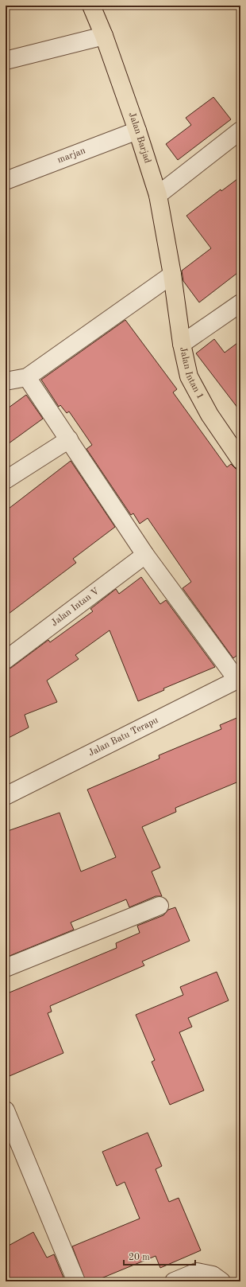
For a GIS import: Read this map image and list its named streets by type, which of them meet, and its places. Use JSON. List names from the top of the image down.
{
  "streets": {
    "main road": ["Jalan Barjad", "Jalan Intan 1"],
    "street": ["marjan", "Jalan Intan V", "Jalan Batu Terapu"]
  },
  "crossings": [
    ["Jalan Barjad", "marjan"],
    ["Jalan Barjad", "Jalan Intan 1"]
  ],
  "scale_bar": "20 m"
}
